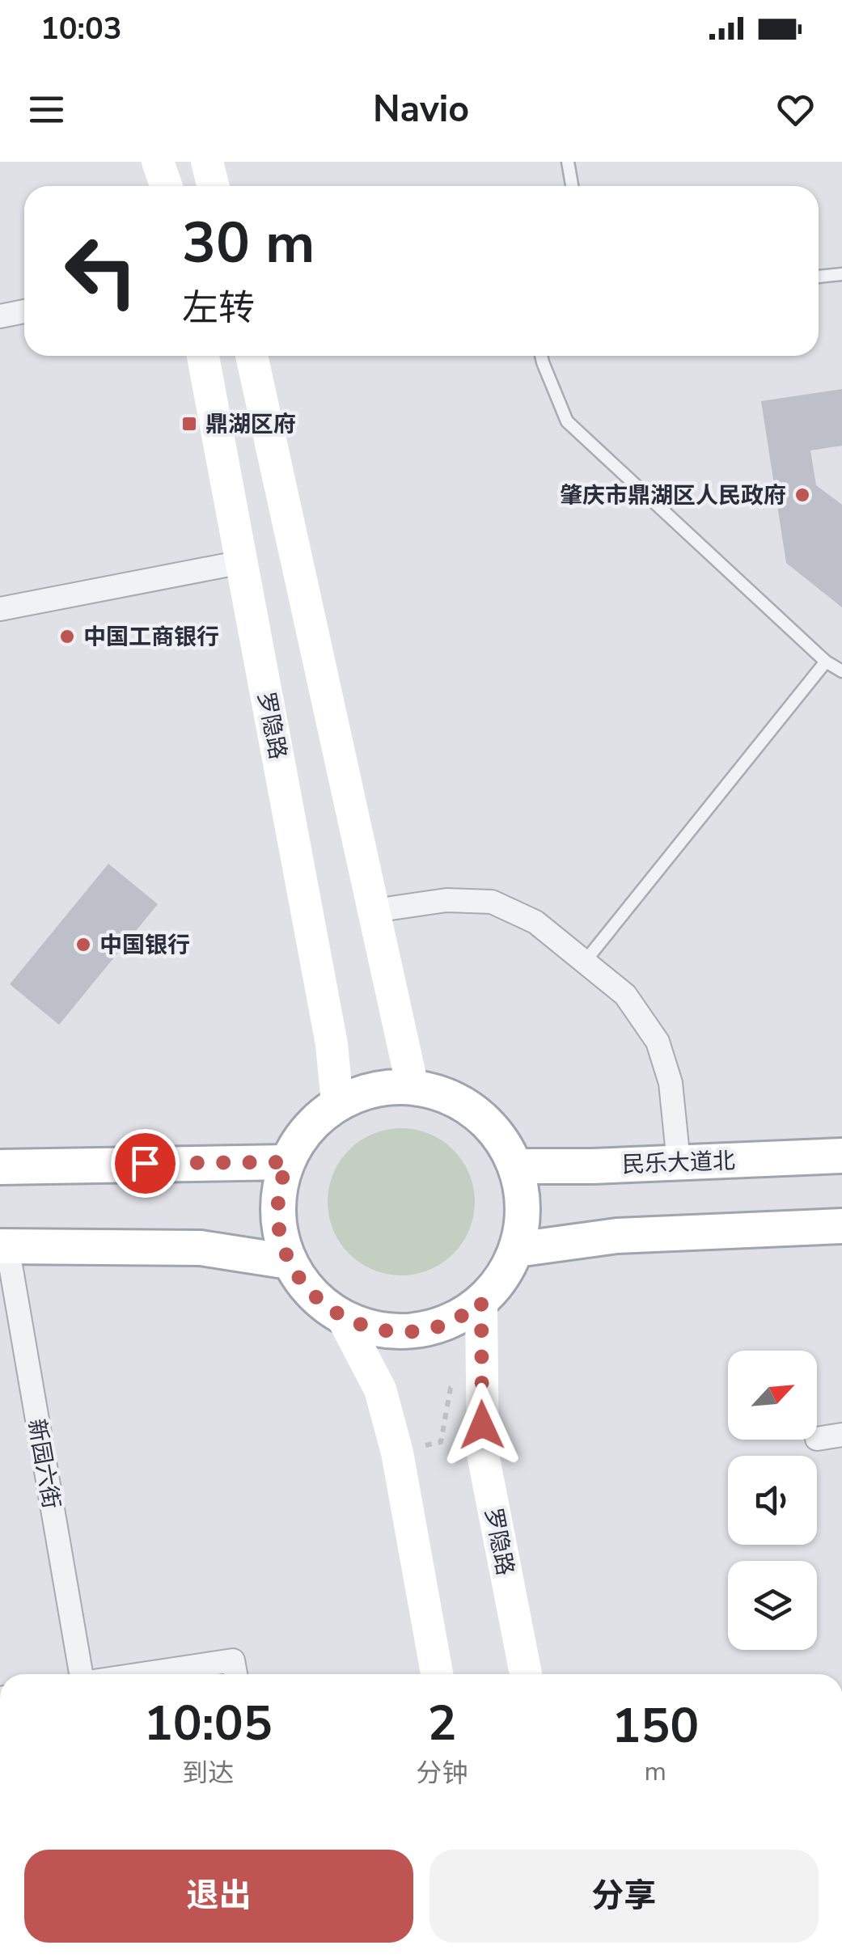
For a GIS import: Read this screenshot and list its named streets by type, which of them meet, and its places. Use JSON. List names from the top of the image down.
{
  "streets": {
    "main road": ["罗隐路", "民乐大道北"],
    "street": ["新园六街"]
  },
  "crossings": [
    ["罗隐路", "民乐大道北"]
  ],
  "places": {
    "transit": ["鼎湖区府"],
    "other": ["肇庆市鼎湖区人民政府", "中国工商银行", "中国银行"]
  },
  "north": "top right",
  "page": {
    "status": "10:03",
    "header": "Navio",
    "turn": ["30 m", "左转"],
    "eta": [
      "10:05",
      "到达",
      "2",
      "分钟",
      "150",
      "m"
    ],
    "buttons": ["退出", "分享"]
  }
}
